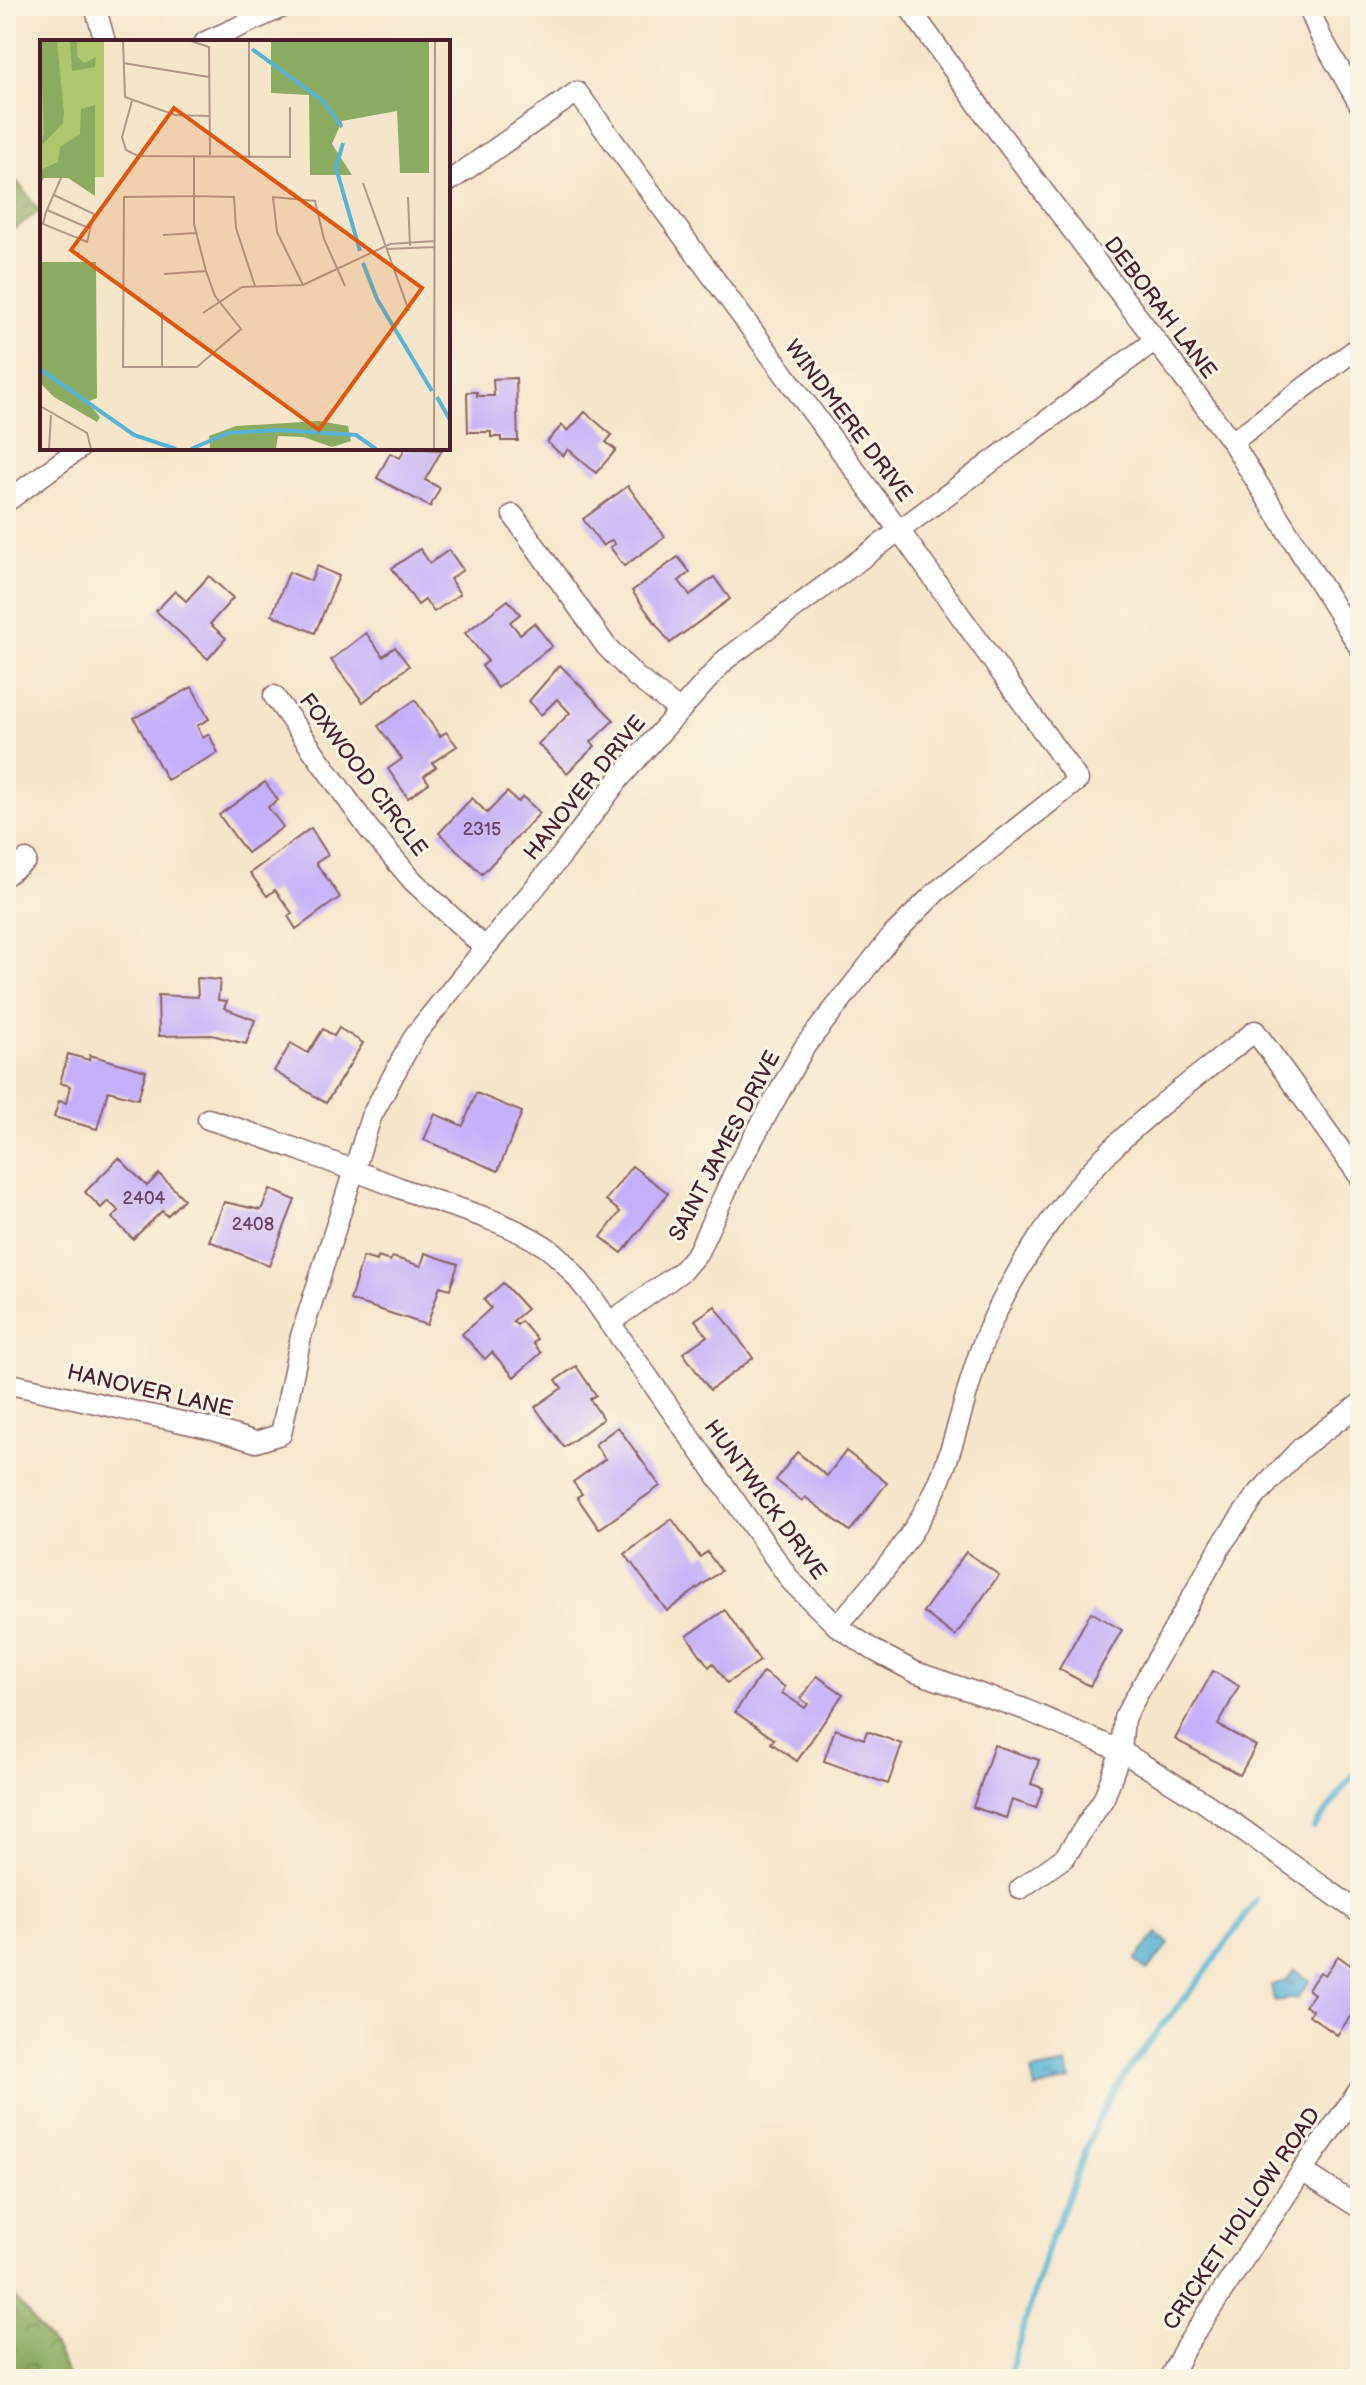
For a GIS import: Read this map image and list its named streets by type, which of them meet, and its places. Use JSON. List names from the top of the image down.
{
  "streets": {
    "street": [
      "DEBORAH LANE",
      "WINDMERE DRIVE",
      "FOXWOOD CIRCLE",
      "HANOVER DRIVE",
      "SAINT JAMES DRIVE",
      "HANOVER LANE",
      "HUNTWICK DRIVE",
      "CRICKET HOLLOW ROAD"
    ]
  },
  "crossings": [
    ["DEBORAH LANE", "HANOVER DRIVE"],
    ["WINDMERE DRIVE", "HANOVER DRIVE"],
    ["WINDMERE DRIVE", "SAINT JAMES DRIVE"],
    ["FOXWOOD CIRCLE", "HANOVER DRIVE"],
    ["HANOVER DRIVE", "HANOVER LANE"],
    ["HANOVER DRIVE", "HUNTWICK DRIVE"],
    ["SAINT JAMES DRIVE", "HUNTWICK DRIVE"]
  ],
  "house_numbers": ["2315", "2404", "2408"]
}
